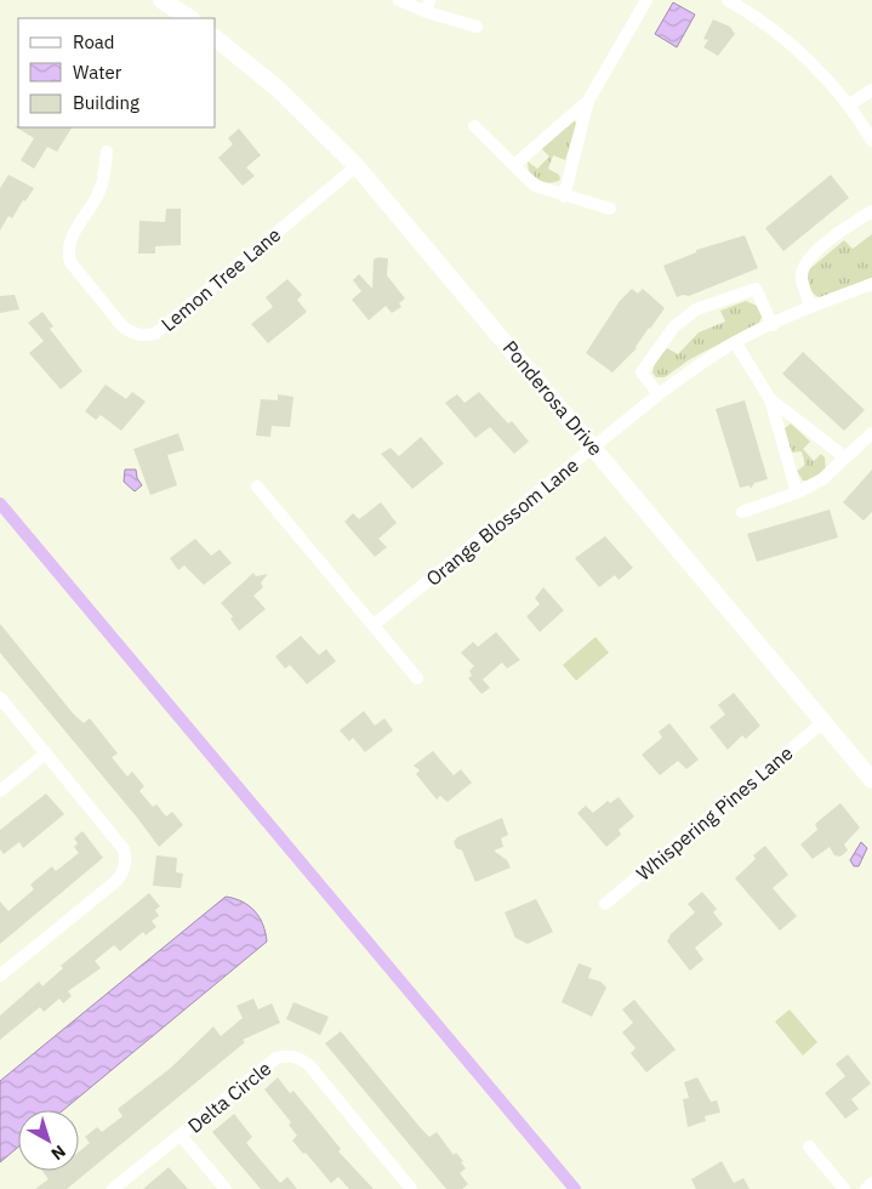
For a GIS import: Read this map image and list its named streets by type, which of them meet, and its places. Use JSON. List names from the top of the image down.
{
  "streets": {
    "street": [
      "Lemon Tree Lane",
      "Ponderosa Drive",
      "Orange Blossom Lane",
      "Whispering Pines Lane",
      "Delta Circle"
    ]
  },
  "crossings": [
    ["Lemon Tree Lane", "Ponderosa Drive"],
    ["Ponderosa Drive", "Orange Blossom Lane"],
    ["Ponderosa Drive", "Whispering Pines Lane"]
  ],
  "legend": ["Road", "Water", "Building"],
  "north": "bottom right"
}
